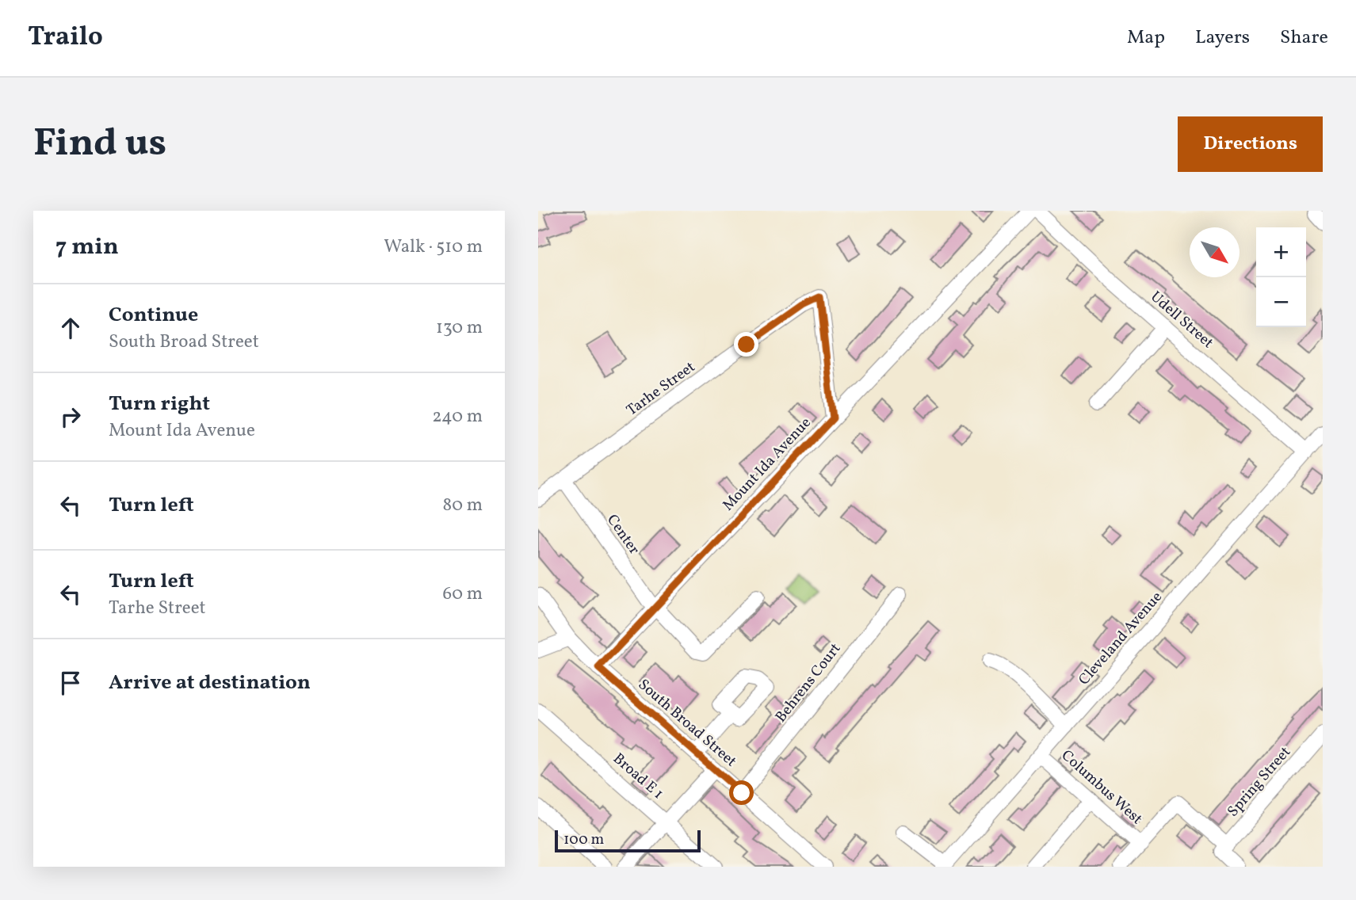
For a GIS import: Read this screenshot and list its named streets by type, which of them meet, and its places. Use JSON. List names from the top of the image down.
{
  "streets": {
    "street": [
      "Udell Street",
      "Tarhe Street",
      "Mount Ida Avenue",
      "Center",
      "Cleveland Avenue",
      "Behrens Court",
      "South Broad Street",
      "Broad E 1",
      "Spring Street",
      "Columbus West"
    ]
  },
  "crossings": [
    ["Udell Street", "Cleveland Avenue"],
    ["Tarhe Street", "Mount Ida Avenue"],
    ["Tarhe Street", "Center"],
    ["Mount Ida Avenue", "Center"],
    ["Mount Ida Avenue", "South Broad Street"],
    ["Cleveland Avenue", "Columbus West"],
    ["Behrens Court", "South Broad Street"]
  ],
  "scale_bar": "100 m",
  "north": "bottom right",
  "page": {
    "header": "Trailo",
    "nav": ["Map", "Layers", "Share"],
    "buttons": "Directions",
    "title": "Find us",
    "heading": ["7 min", "Walk · 510 m"],
    "map_buttons": ["+", "−"],
    "list": [
      ["Continue", "South Broad Street", "130 m"],
      ["Turn right", "Mount Ida Avenue", "240 m"],
      ["Turn left", "80 m"],
      ["Turn left", "Tarhe Street", "60 m"],
      "Arrive at destination"
    ],
    "scale": "100 m"
  }
}
